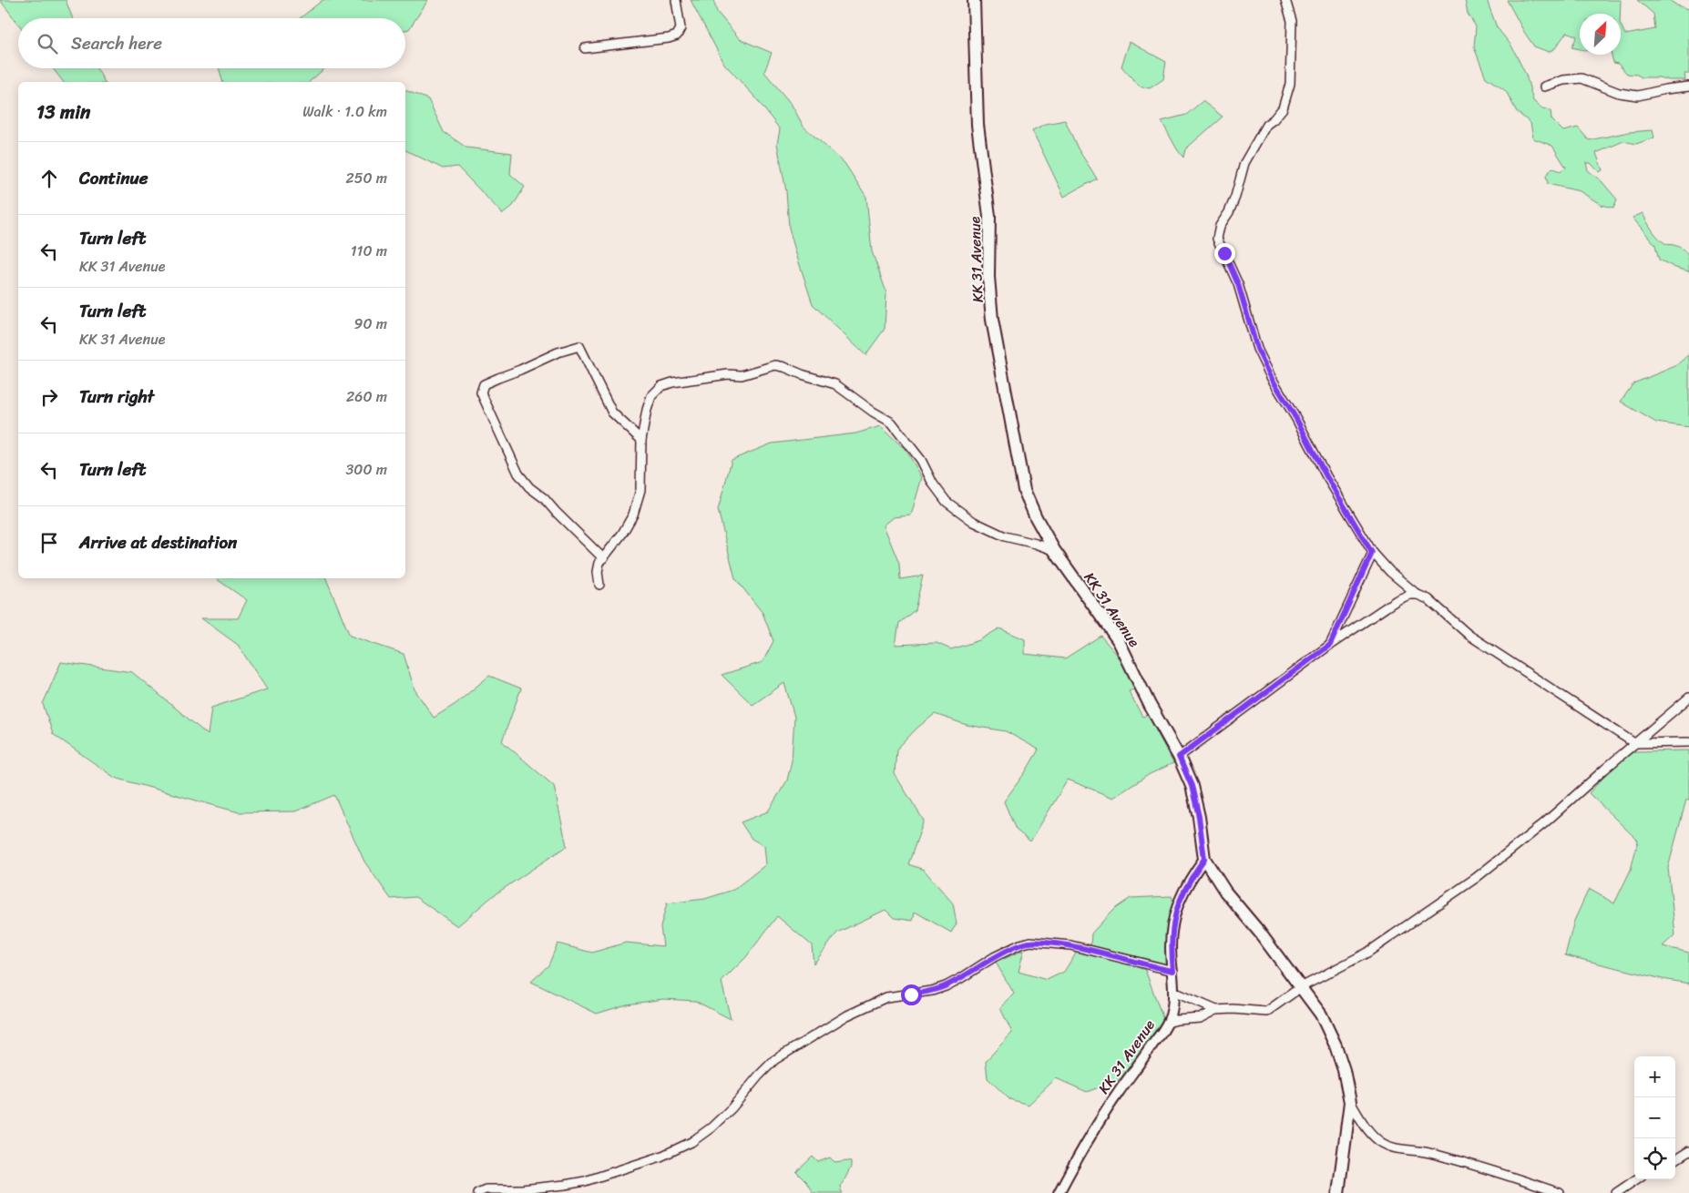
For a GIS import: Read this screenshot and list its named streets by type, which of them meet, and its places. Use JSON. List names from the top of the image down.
{
  "streets": {
    "main road": ["KK 31 Avenue"]
  },
  "north": "top right",
  "page": {
    "search": "Search here",
    "heading": ["13 min", "Walk · 1.0 km"],
    "list": [
      ["Continue", "250 m"],
      ["Turn left", "KK 31 Avenue", "110 m"],
      ["Turn left", "KK 31 Avenue", "90 m"],
      ["Turn right", "260 m"],
      ["Turn left", "300 m"],
      "Arrive at destination"
    ],
    "map_buttons": ["+", "−"]
  }
}
